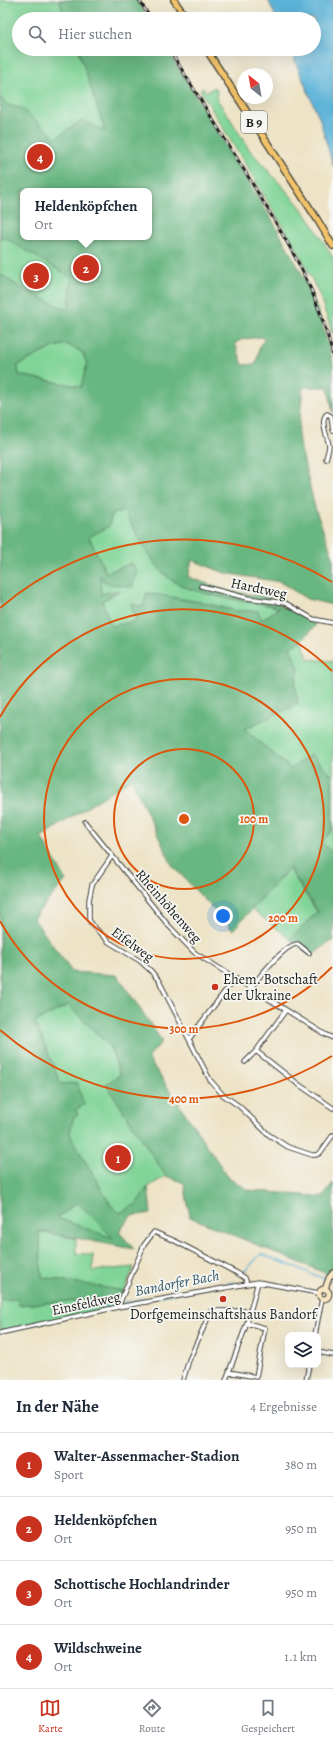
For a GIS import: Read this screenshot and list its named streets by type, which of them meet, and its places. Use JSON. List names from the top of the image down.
{
  "streets": {
    "main road": ["B 9"],
    "street": [
      "Hardtweg",
      "Rheinhöhenweg",
      "Eifelweg",
      "Einsfeldweg"
    ]
  },
  "crossings": [
    ["Rheinhöhenweg", "Eifelweg"]
  ],
  "water": ["Bandorfer Bach"],
  "places": ["Ehem. Botschaft der Ukraine", "Dorfgemeinschaftshaus Bandorf"],
  "north": "top left",
  "page": {
    "search": "Hier suchen",
    "pins": [
      "4",
      "2",
      "3",
      "1"
    ],
    "popup": ["Heldenköpfchen", "Ort"],
    "heading": ["In der Nähe", "4 Ergebnisse"],
    "list": [
      {
        "mark": "1",
        "name": "Walter-Assenmacher-Stadion",
        "note": "Sport",
        "value": "380 m"
      },
      {
        "mark": "2",
        "name": "Heldenköpfchen",
        "note": "Ort",
        "value": "950 m"
      },
      {
        "mark": "3",
        "name": "Schottische Hochlandrinder",
        "note": "Ort",
        "value": "950 m"
      },
      {
        "mark": "4",
        "name": "Wildschweine",
        "note": "Ort",
        "value": "1.1 km"
      }
    ],
    "nav": ["Karte", "Route", "Gespeichert"]
  },
  "rings": [
    "100 m",
    "200 m",
    "300 m",
    "400 m"
  ]
}
